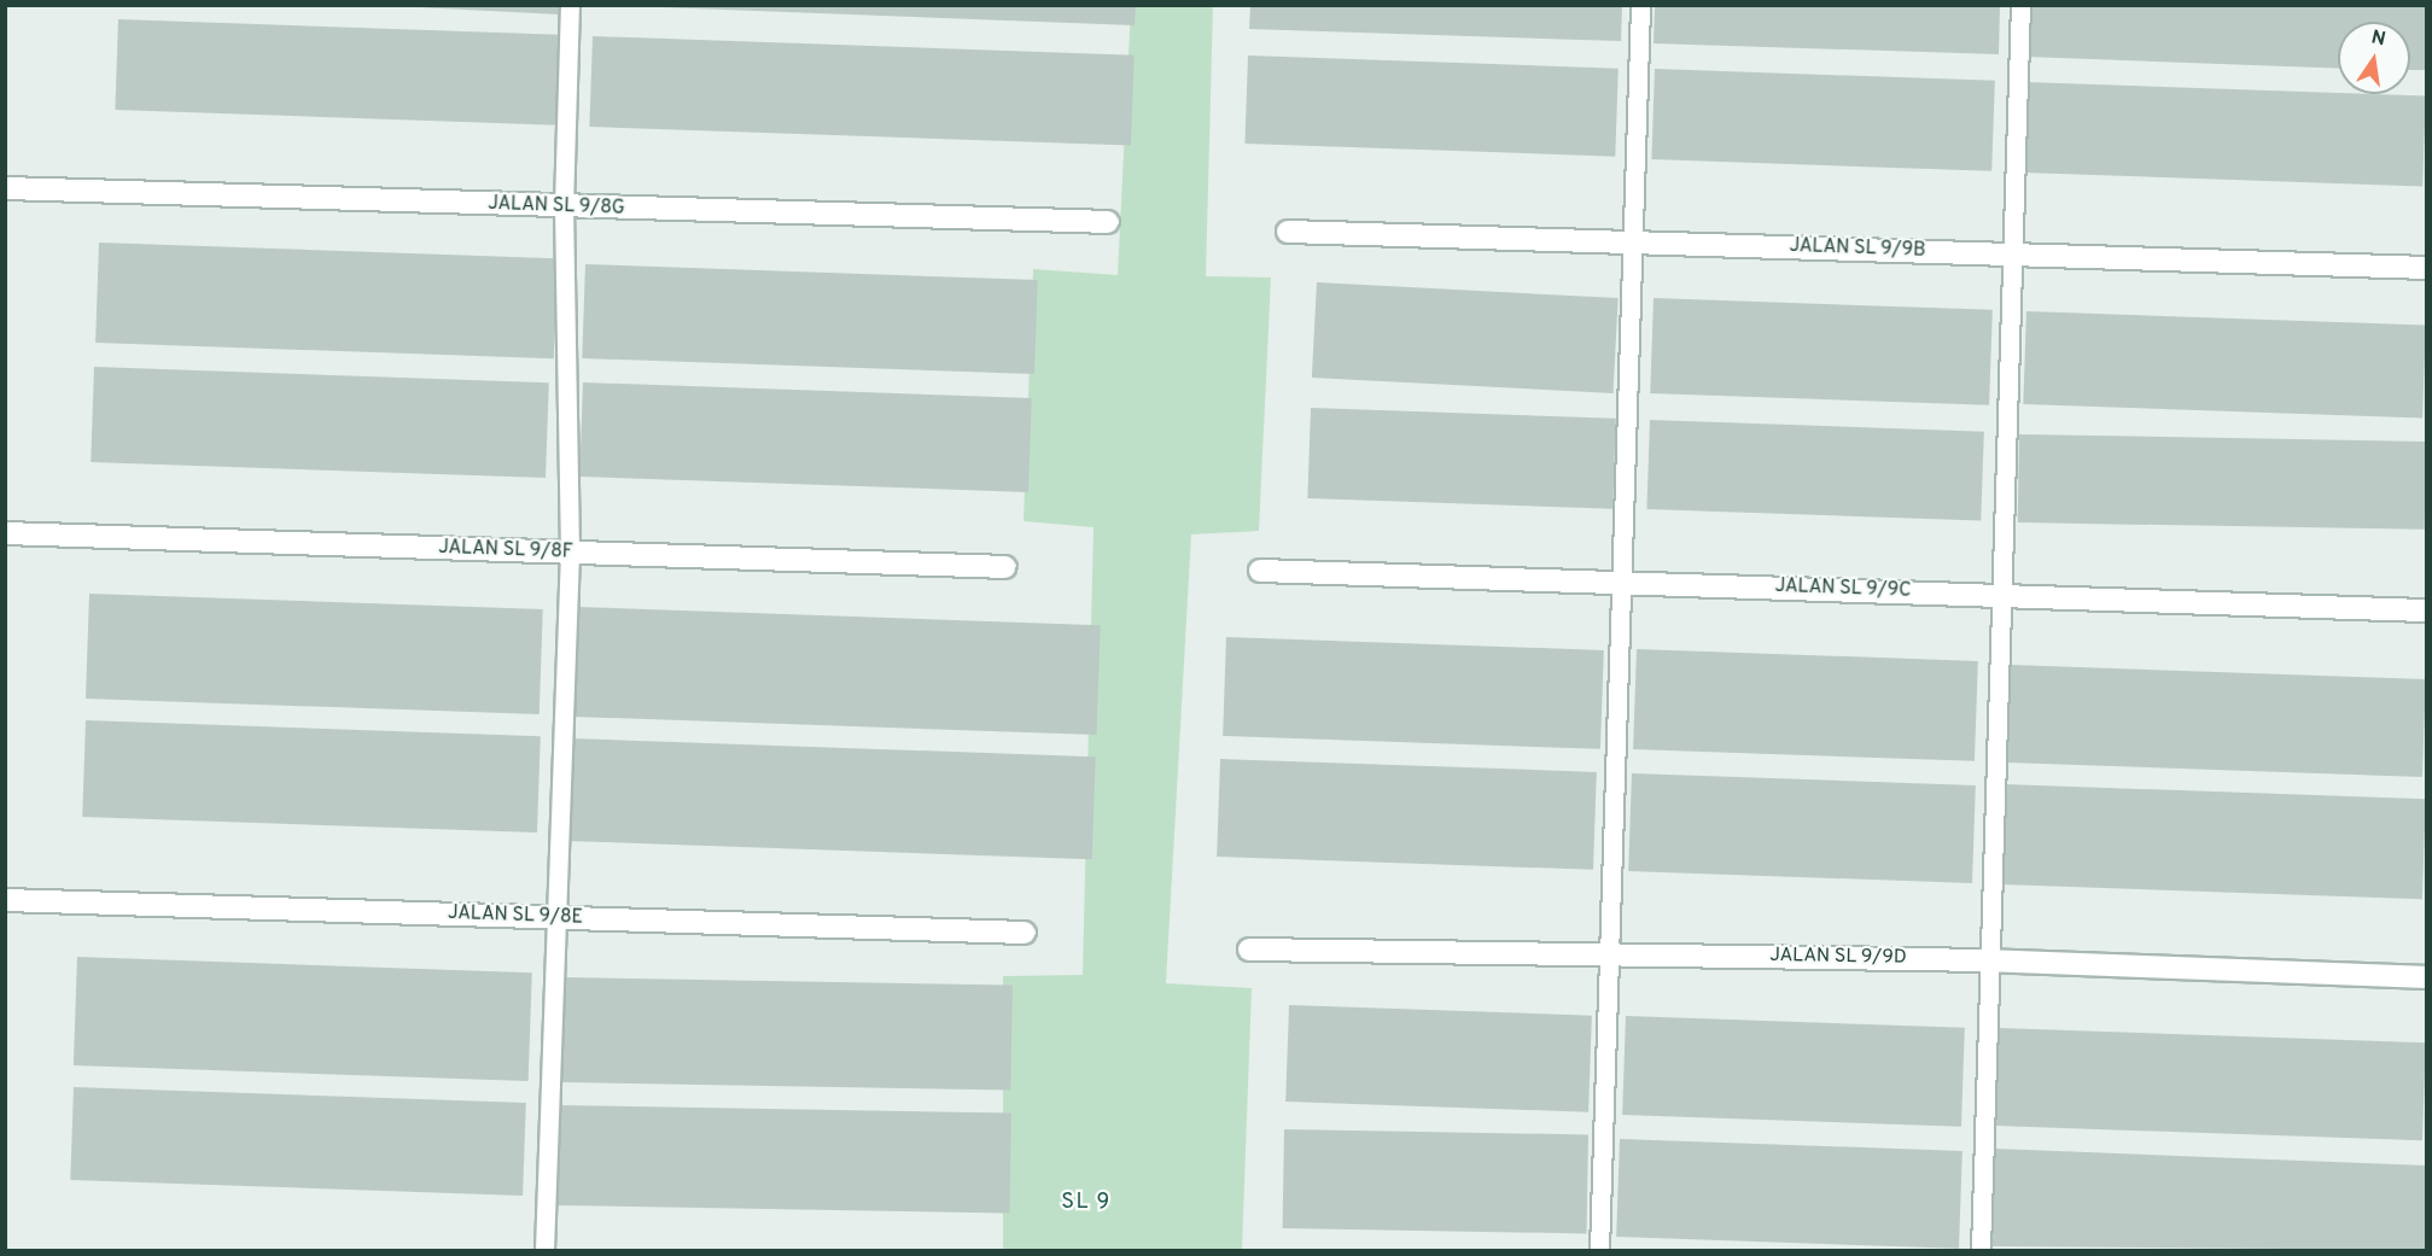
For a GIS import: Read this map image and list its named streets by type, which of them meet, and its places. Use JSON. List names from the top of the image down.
{
  "streets": {
    "street": [
      "JALAN SL 9/8G",
      "JALAN SL 9/9B",
      "JALAN SL 9/8F",
      "JALAN SL 9/9C",
      "JALAN SL 9/8E",
      "JALAN SL 9/9D"
    ]
  },
  "districts": ["SL 9"],
  "north": "top"
}
